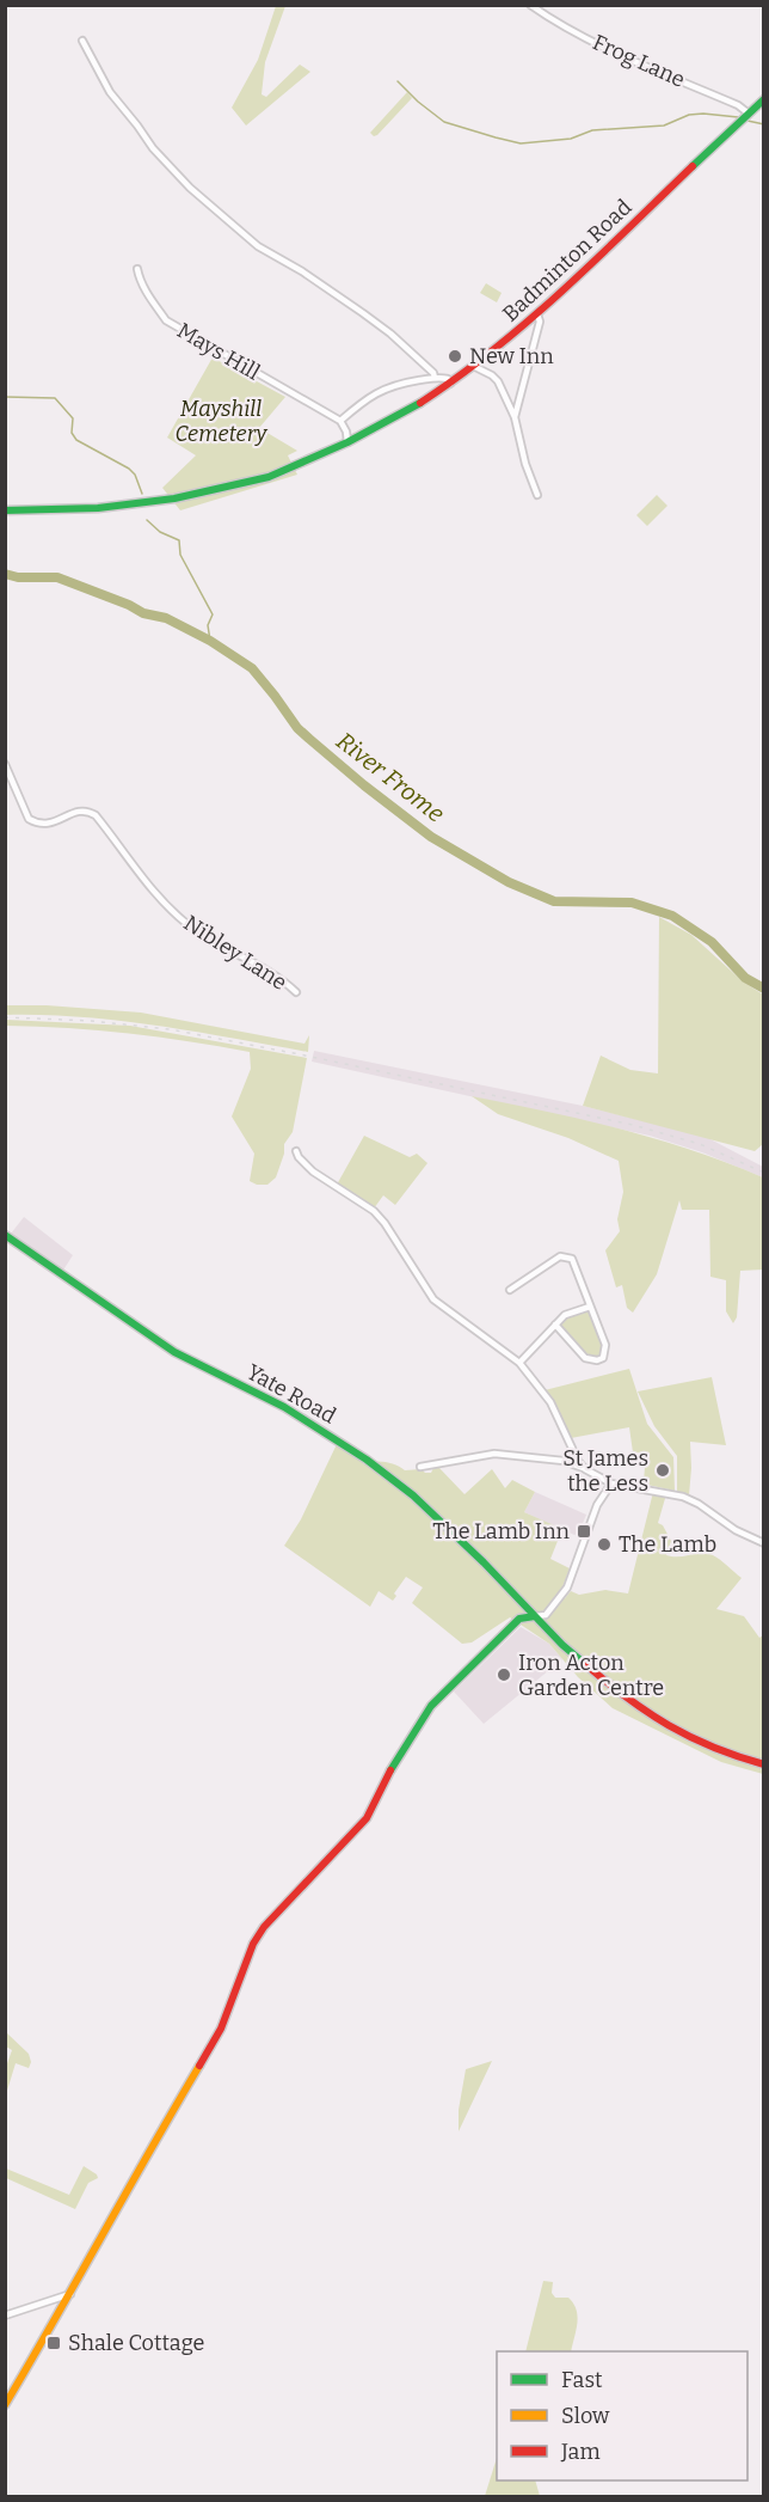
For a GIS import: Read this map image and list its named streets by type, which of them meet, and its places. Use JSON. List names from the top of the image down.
{
  "streets": {
    "main road": ["Badminton Road", "Yate Road"],
    "street": ["Frog Lane", "Mays Hill", "Nibley Lane"]
  },
  "crossings": [
    ["Frog Lane", "Badminton Road"]
  ],
  "water": ["River Frome"],
  "parks": ["Mayshill Cemetery"],
  "places": {
    "other": [
      "New Inn",
      "St James the Less",
      "The Lamb",
      "Iron Acton Garden Centre"
    ],
    "transit": ["The Lamb Inn", "Shale Cottage"]
  },
  "legend": ["Fast", "Slow", "Jam"]
}
